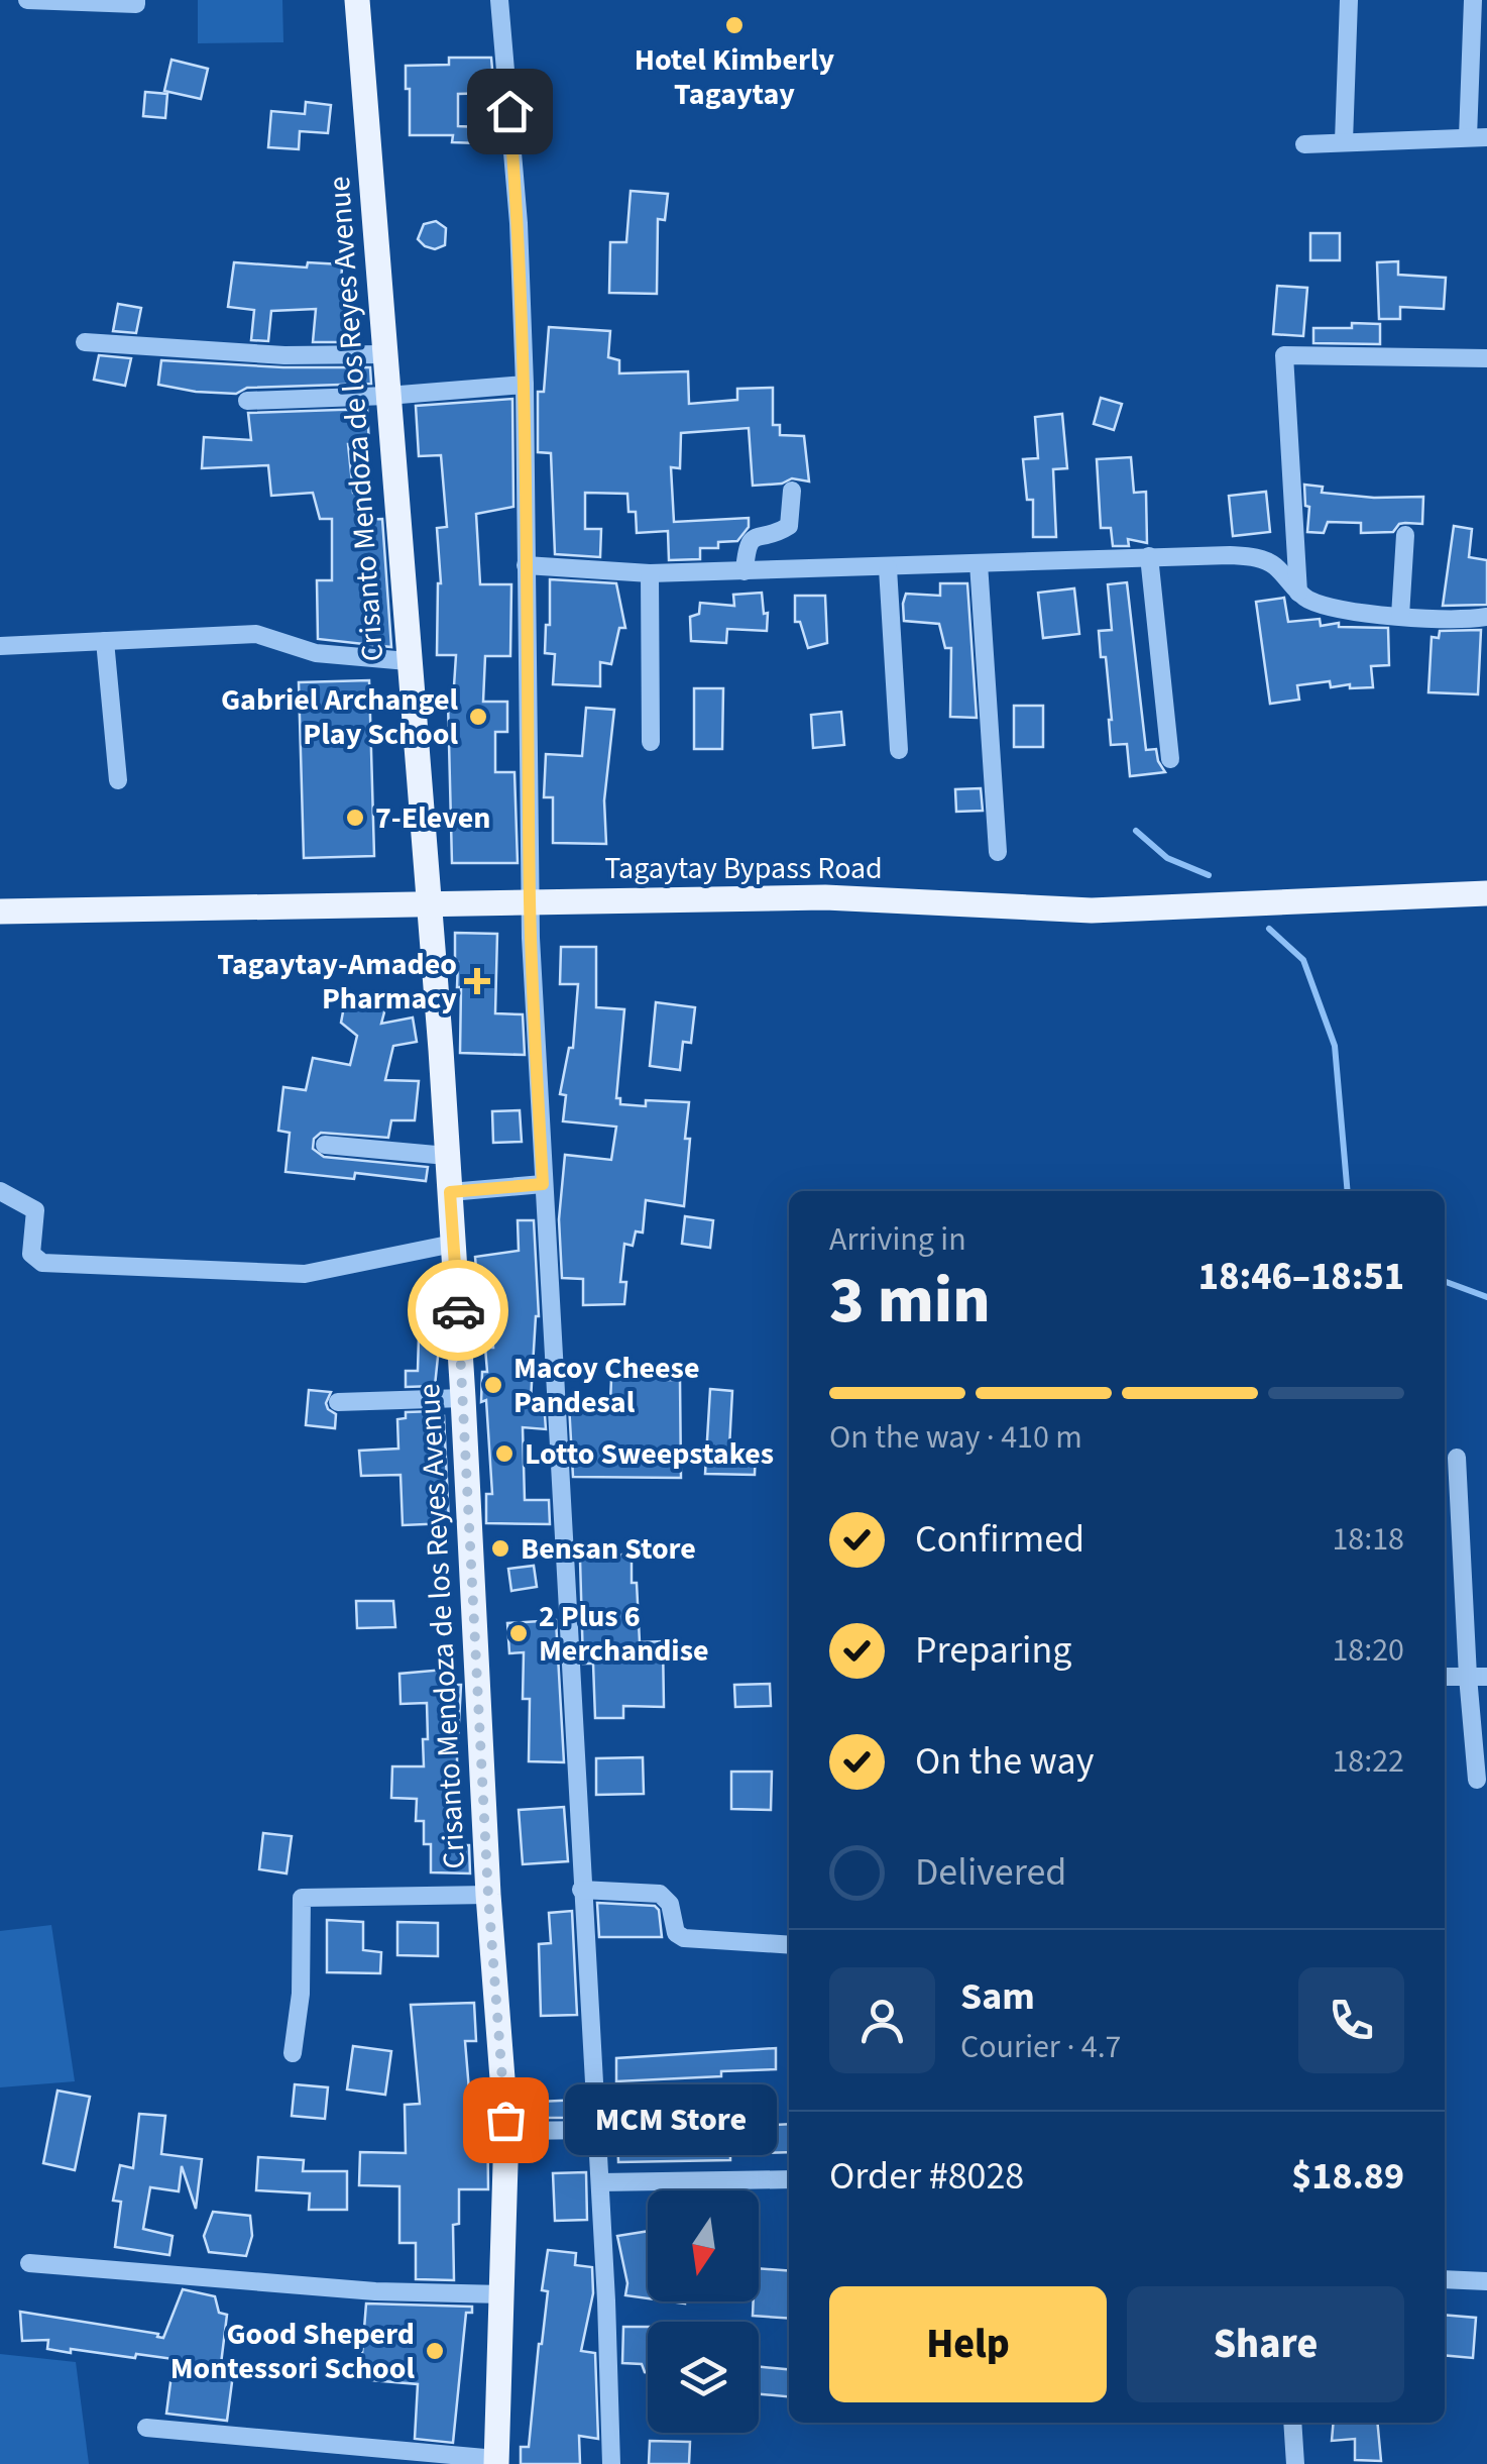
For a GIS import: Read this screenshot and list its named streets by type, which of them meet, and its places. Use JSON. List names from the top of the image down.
{
  "streets": {
    "main road": ["Crisanto Mendoza de los Reyes Avenue", "Tagaytay Bypass Road"]
  },
  "crossings": [
    ["Crisanto Mendoza de los Reyes Avenue", "Tagaytay Bypass Road"]
  ],
  "places": {
    "other": [
      "Hotel Kimberly Tagaytay",
      "Gabriel Archangel Play School",
      "7-Eleven",
      "Macoy Cheese Pandesal",
      "Lotto Sweepstakes",
      "Bensan Store",
      "2 Plus 6 Merchandise",
      "MCM Store",
      "Good Sheperd Montessori School"
    ],
    "health": ["Tagaytay-Amadeo Pharmacy"]
  },
  "north": "bottom",
  "page": {
    "heading": ["3 min", "Arriving in", "18:46–18:51"],
    "panel": [
      "Sam",
      "Courier · 4.7",
      "Order #8028",
      "$18.89"
    ],
    "bar": "On the way · 410 m",
    "list": [
      ["Confirmed", "18:18"],
      ["Preparing", "18:20"],
      ["On the way", "18:22"],
      "Delivered"
    ],
    "bubble": "MCM Store",
    "buttons": ["Help", "Share"]
  }
}
